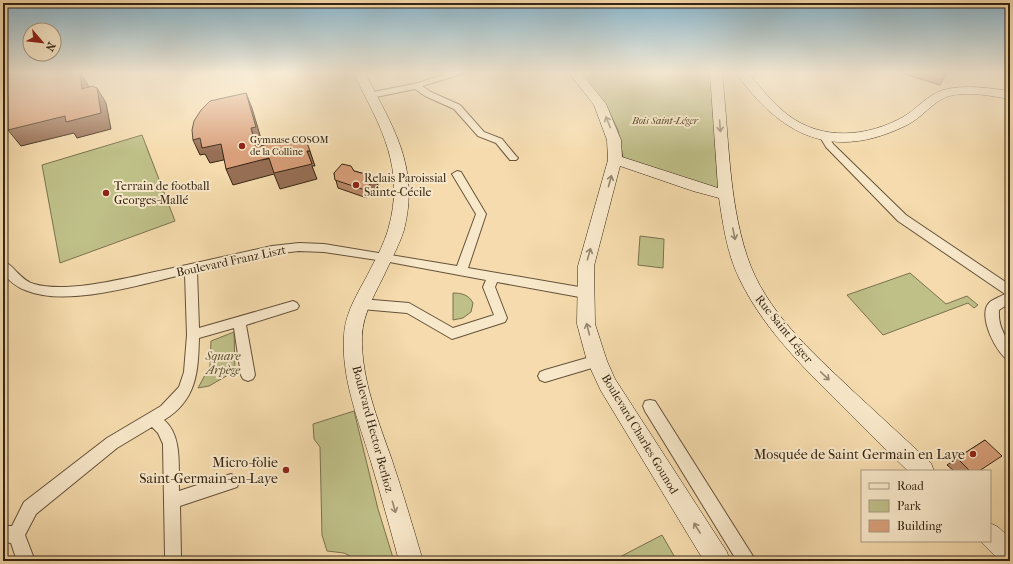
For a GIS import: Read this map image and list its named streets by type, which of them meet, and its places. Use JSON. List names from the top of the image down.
{
  "streets": {
    "street": [
      "Boulevard Franz Liszt",
      "Rue Saint Léger",
      "Boulevard Hector Berlioz",
      "Boulevard Charles Gounod"
    ]
  },
  "crossings": [
    ["Boulevard Franz Liszt", "Boulevard Hector Berlioz"],
    ["Boulevard Franz Liszt", "Boulevard Charles Gounod"]
  ],
  "one_way": ["Rue Saint Léger", "Boulevard Hector Berlioz"],
  "parks": ["Bois Saint-Léger", "Square Arpège"],
  "places": [
    "Gymnase COSOM de la Colline",
    "Relais Paroissial Sainte-Cécile",
    "Terrain de football Georges-Mallé",
    "Mosquée de Saint Germain en Laye",
    "Micro-folie Saint-Germain-en-Laye"
  ],
  "legend": ["Road", "Park", "Building"],
  "north": "bottom right"
}
